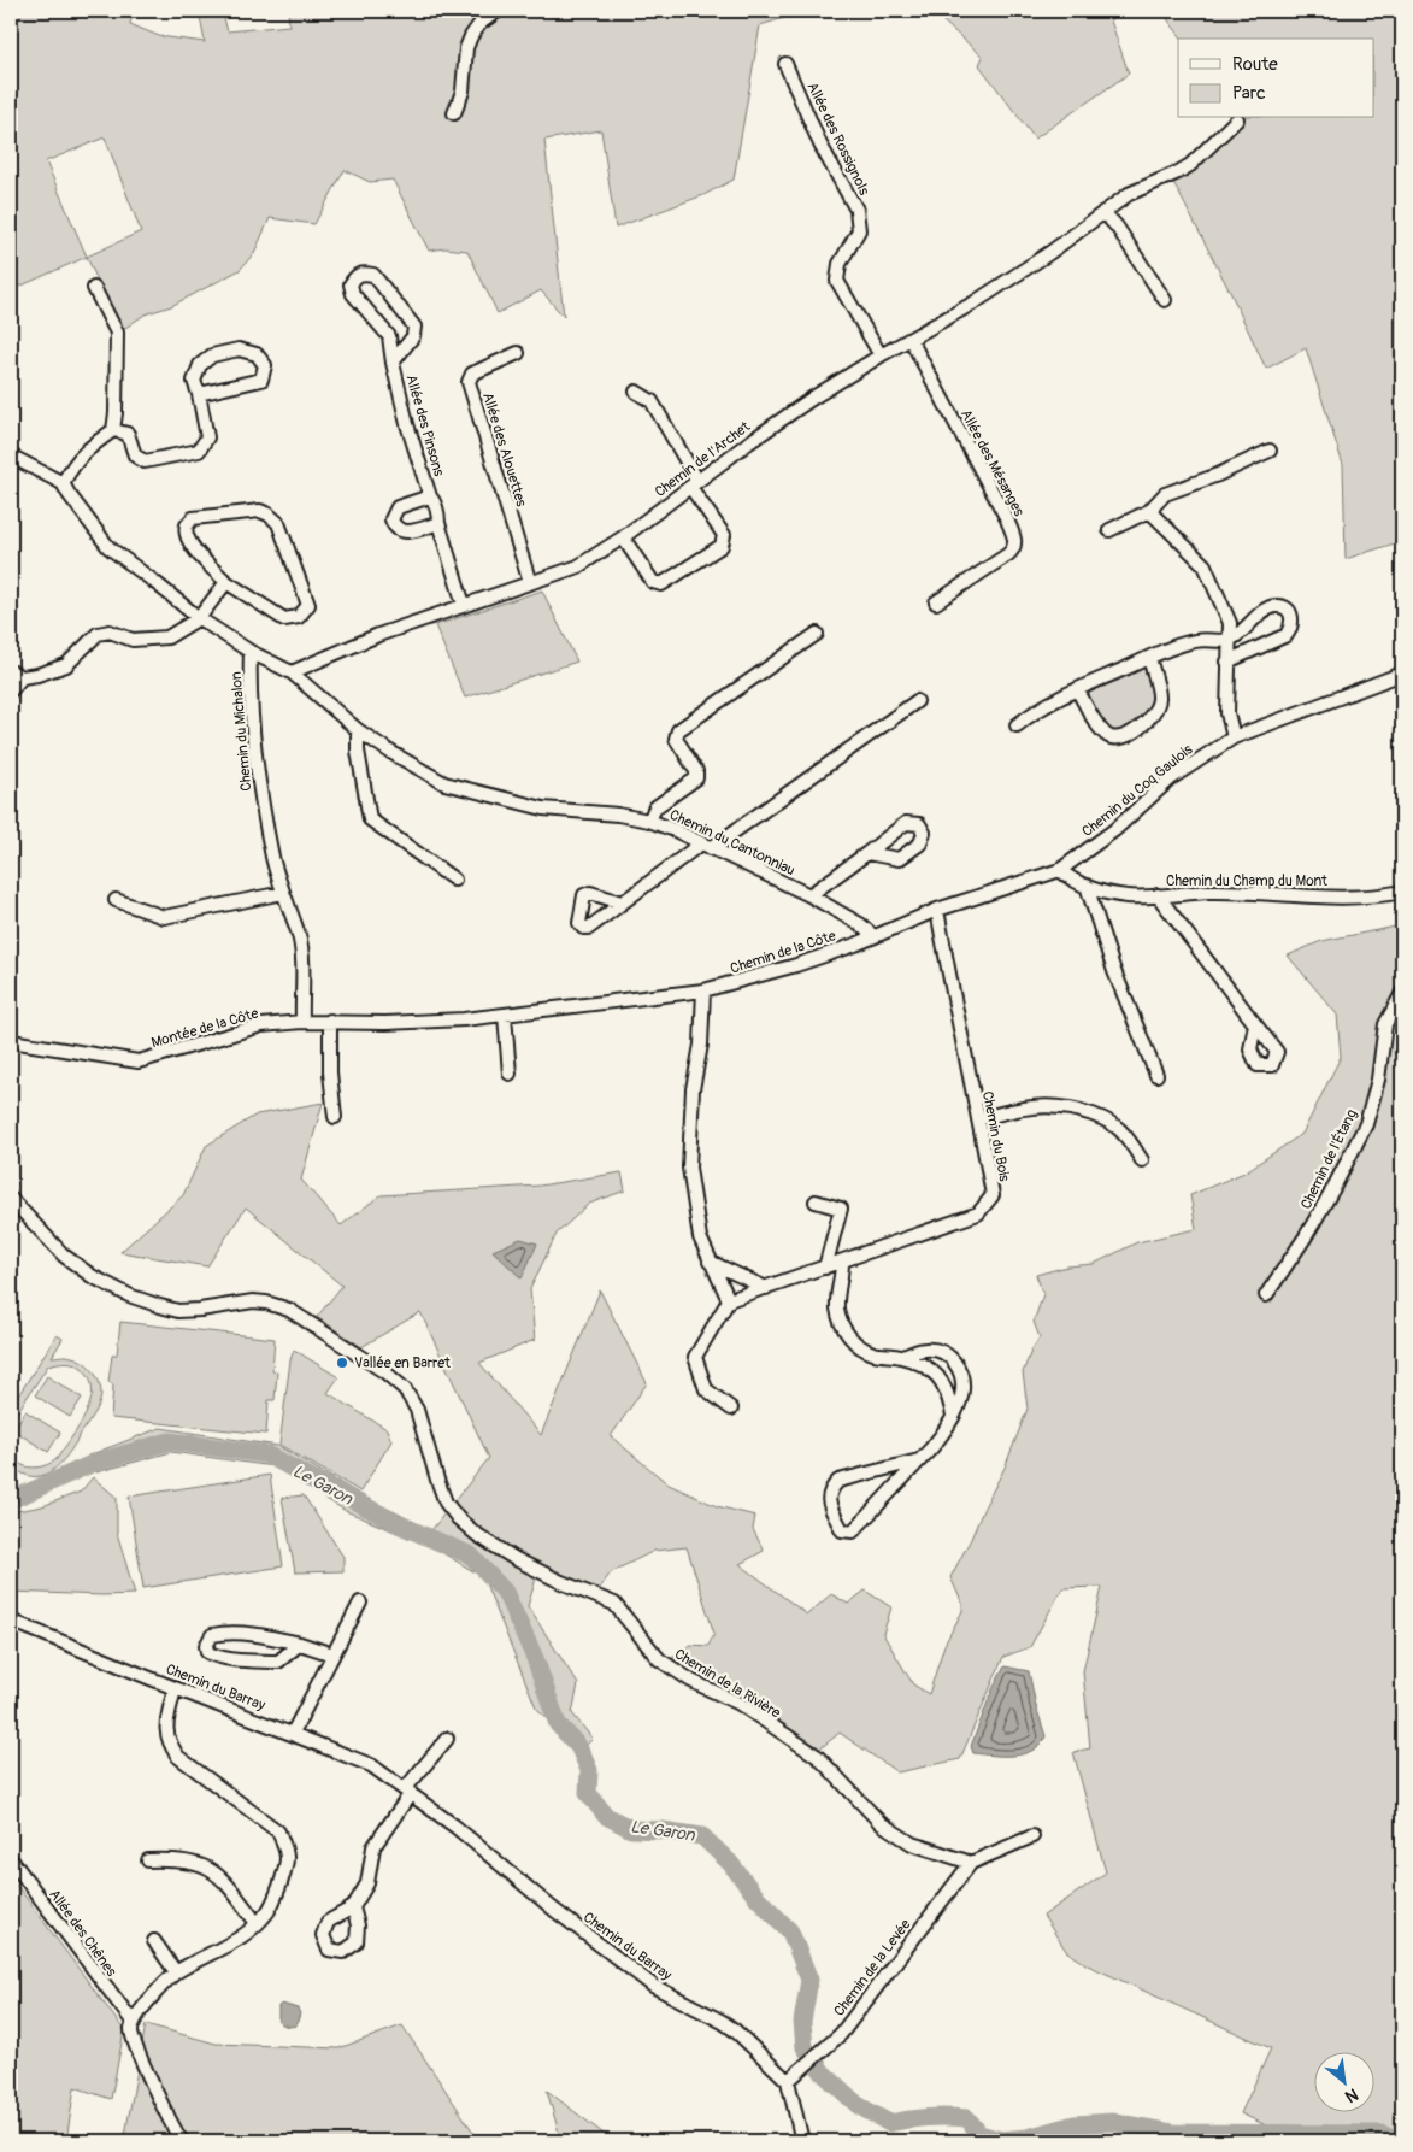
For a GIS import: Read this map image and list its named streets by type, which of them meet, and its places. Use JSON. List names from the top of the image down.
{
  "streets": {
    "street": [
      "Allée des Rossignols",
      "Allée des Pinsons",
      "Allée des Alouettes",
      "Chemin de l'Archet",
      "Allée des Mésanges",
      "Chemin du Michalon",
      "Chemin du Coq Gaulois",
      "Chemin du Cantonniau",
      "Chemin du Champ du Mont",
      "Chemin de la Côte",
      "Montée de la Côte",
      "Chemin du Bois",
      "Chemin de l'Étang",
      "Chemin de la Rivière",
      "Chemin du Barray",
      "Allée des Chênes",
      "Chemin de la Levée"
    ]
  },
  "crossings": [
    ["Allée des Rossignols", "Chemin de l'Archet"],
    ["Allée des Pinsons", "Chemin de l'Archet"],
    ["Allée des Alouettes", "Chemin de l'Archet"],
    ["Chemin de l'Archet", "Allée des Mésanges"],
    ["Chemin de l'Archet", "Chemin du Cantonniau"],
    ["Chemin du Michalon", "Chemin du Cantonniau"],
    ["Chemin du Michalon", "Chemin de la Côte"],
    ["Chemin du Michalon", "Montée de la Côte"],
    ["Chemin du Coq Gaulois", "Chemin du Champ du Mont"],
    ["Chemin du Coq Gaulois", "Chemin de la Côte"],
    ["Chemin du Cantonniau", "Chemin de la Côte"],
    ["Chemin du Champ du Mont", "Chemin de la Côte"],
    ["Chemin de la Côte", "Montée de la Côte"],
    ["Chemin de la Côte", "Chemin du Bois"],
    ["Chemin de la Rivière", "Chemin de la Levée"],
    ["Chemin du Barray", "Chemin de la Levée"]
  ],
  "water": ["Le Garon"],
  "places": ["Vallée en Barret"],
  "legend": ["Route", "Parc"],
  "north": "bottom right"
}
